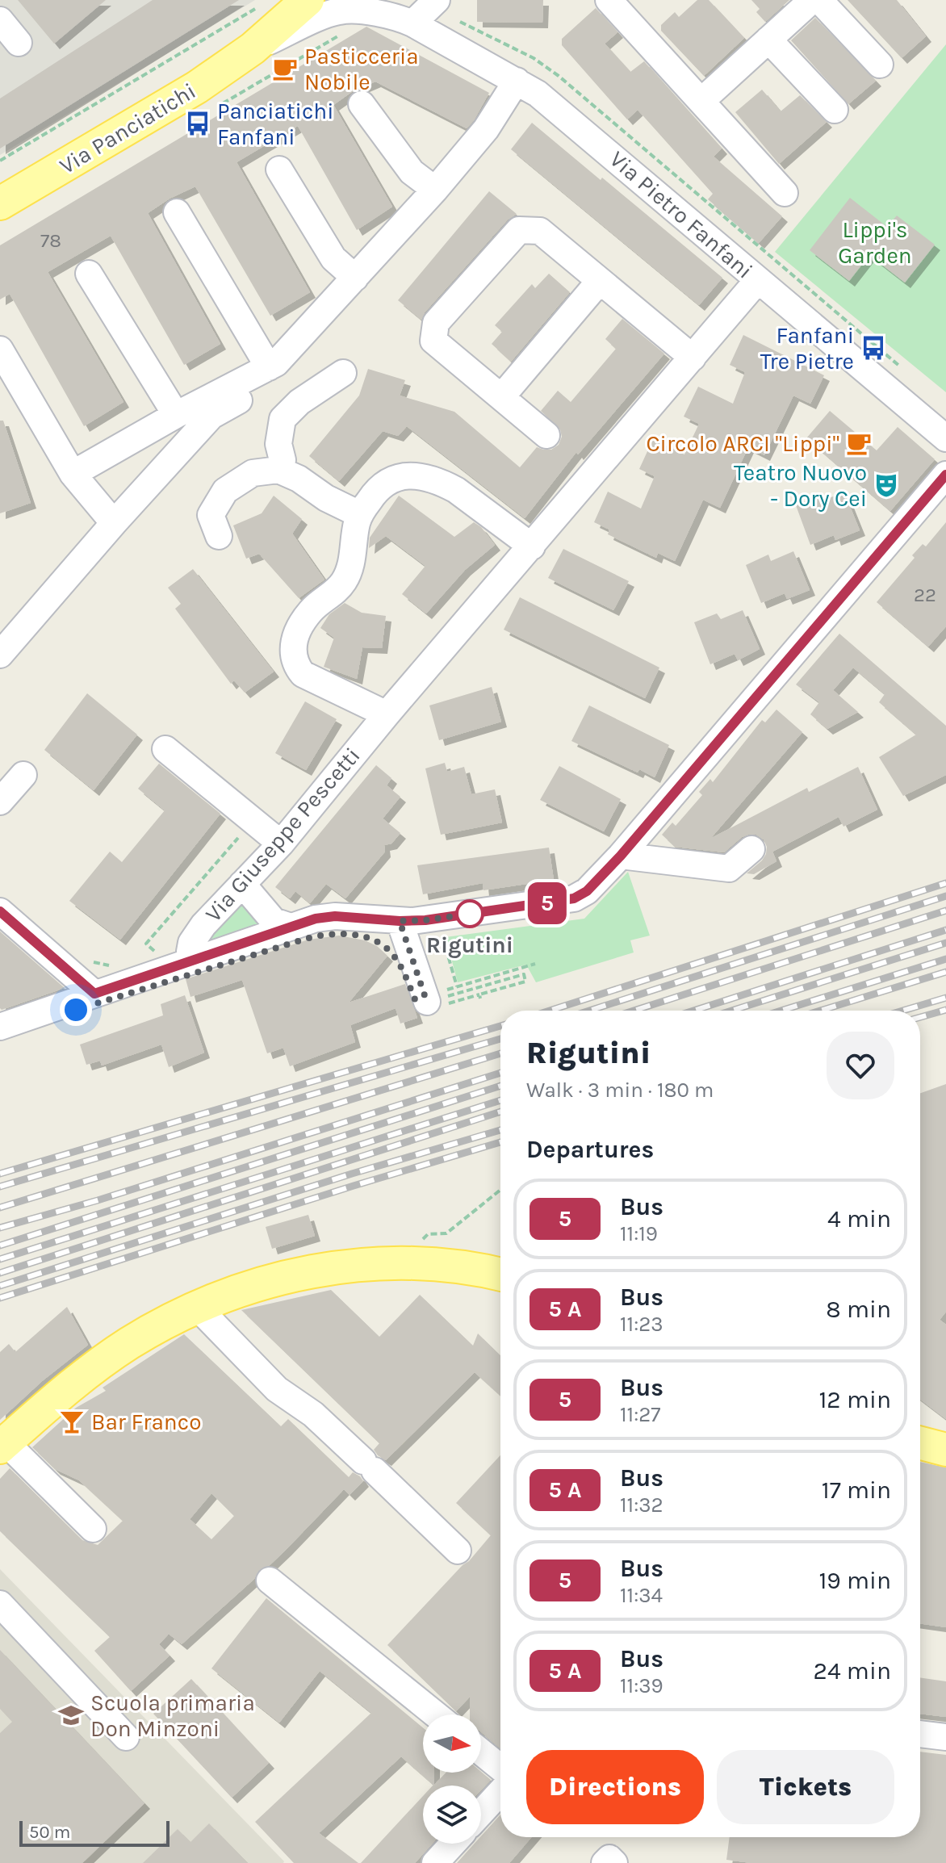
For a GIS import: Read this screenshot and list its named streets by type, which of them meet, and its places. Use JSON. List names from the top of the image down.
{
  "streets": {
    "main road": ["Via Panciatichi"],
    "street": ["Via Pietro Fanfani", "Via Giuseppe Pescetti"]
  },
  "crossings": [
    ["Via Panciatichi", "Via Pietro Fanfani"],
    ["Via Pietro Fanfani", "Via Giuseppe Pescetti"]
  ],
  "parks": ["Lippi's Garden"],
  "places": {
    "cafe": ["Pasticceria Nobile", "Circolo ARCI \"Lippi\""],
    "bus stop": ["Panciatichi Fanfani", "Fanfani Tre Pietre"],
    "theatre": ["Teatro Nuovo - Dory Cei"],
    "other": ["Rigutini"],
    "bar": ["Bar Franco"],
    "school or university": ["Scuola primaria Don Minzoni"]
  },
  "lines": ["bus line 5"],
  "house_numbers": ["78", "22"],
  "scale_bar": "50 m",
  "north": "right",
  "page": {
    "on_map": "5",
    "heading": [
      ["Rigutini", "Walk · 3 min · 180 m"],
      "Departures"
    ],
    "list": [
      {
        "mark": "5",
        "name": "Bus",
        "note": "11:19",
        "value": "4 min"
      },
      {
        "mark": "5 A",
        "name": "Bus",
        "note": "11:23",
        "value": "8 min"
      },
      {
        "mark": "5",
        "name": "Bus",
        "note": "11:27",
        "value": "12 min"
      },
      {
        "mark": "5 A",
        "name": "Bus",
        "note": "11:32",
        "value": "17 min"
      },
      {
        "mark": "5",
        "name": "Bus",
        "note": "11:34",
        "value": "19 min"
      },
      {
        "mark": "5 A",
        "name": "Bus",
        "note": "11:39",
        "value": "24 min"
      }
    ],
    "buttons": ["Directions", "Tickets"],
    "scale": "50 m"
  }
}
